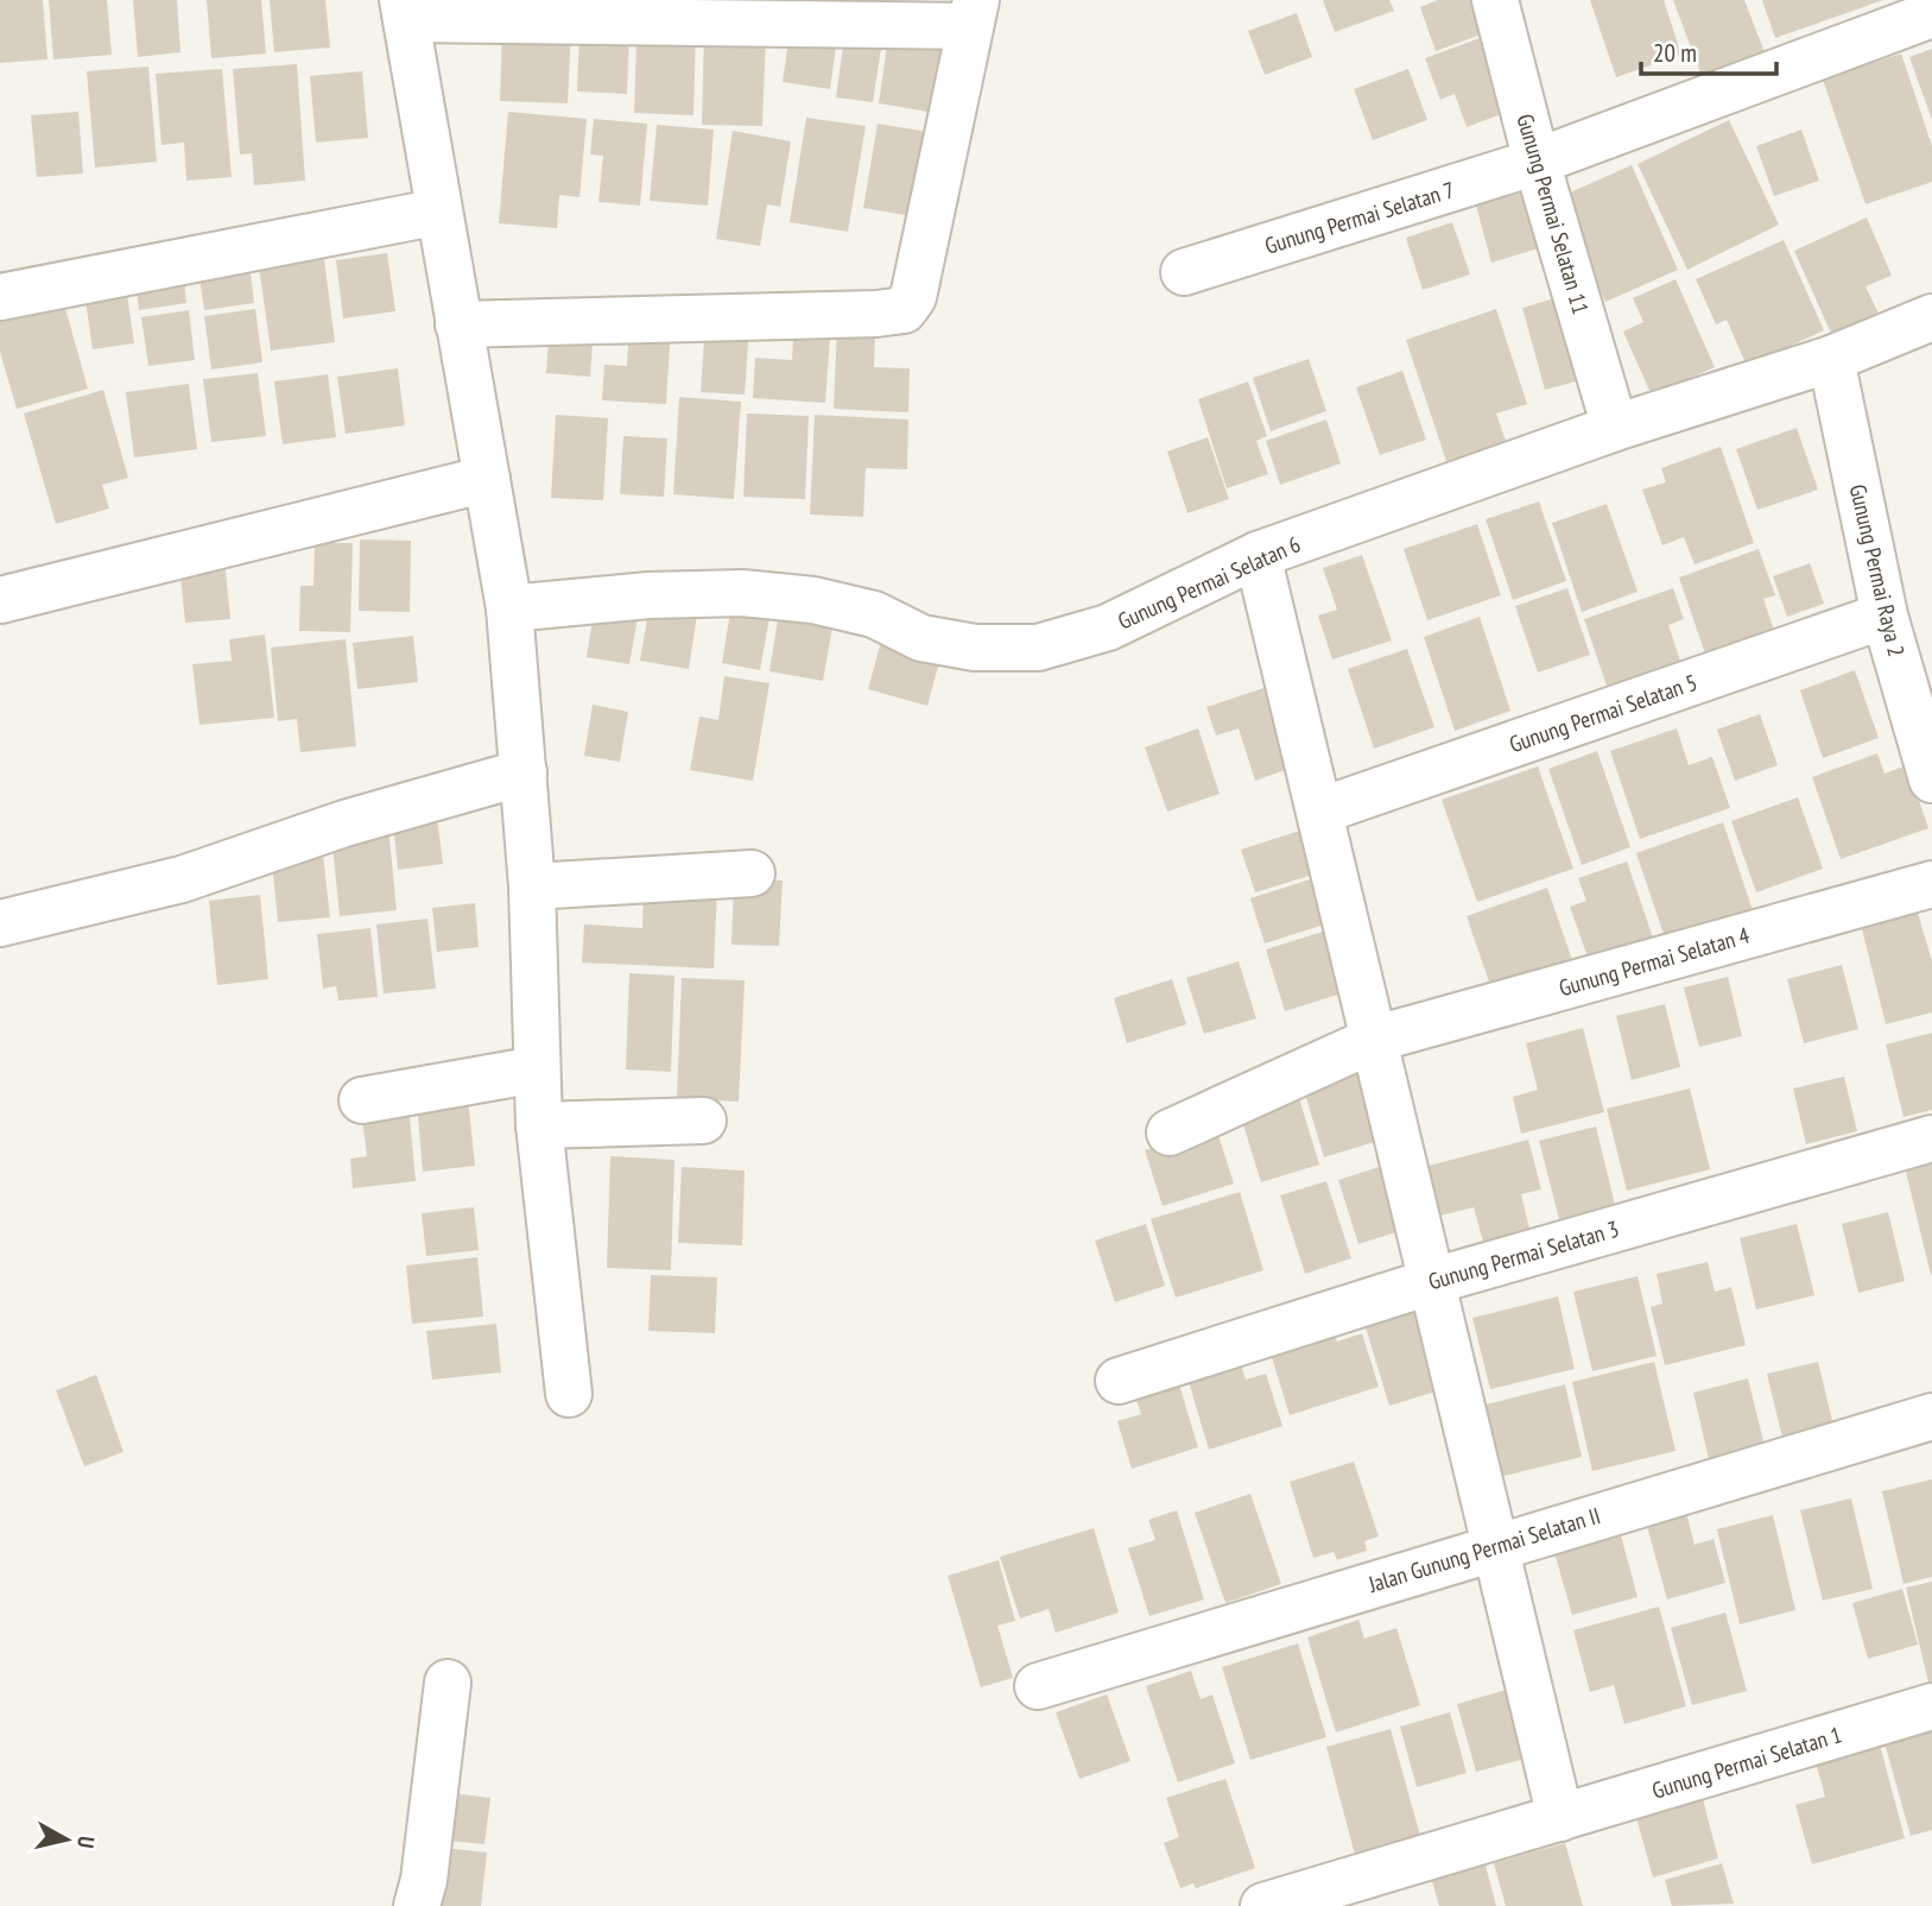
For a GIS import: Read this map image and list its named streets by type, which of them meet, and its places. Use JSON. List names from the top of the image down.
{
  "streets": {
    "street": [
      "Gunung Permai Selatan 11",
      "Gunung Permai Selatan 7",
      "Gunung Permai Raya 2",
      "Gunung Permai Selatan 6",
      "Gunung Permai Selatan 5",
      "Gunung Permai Selatan 4",
      "Gunung Permai Selatan 3",
      "Jalan Gunung Permai Selatan II",
      "Gunung Permai Selatan 1"
    ]
  },
  "crossings": [
    ["Gunung Permai Selatan 11", "Gunung Permai Selatan 7"],
    ["Gunung Permai Selatan 11", "Gunung Permai Selatan 6"],
    ["Gunung Permai Raya 2", "Gunung Permai Selatan 6"],
    ["Gunung Permai Raya 2", "Gunung Permai Selatan 5"]
  ],
  "scale_bar": "20 m",
  "north": "right"
}
